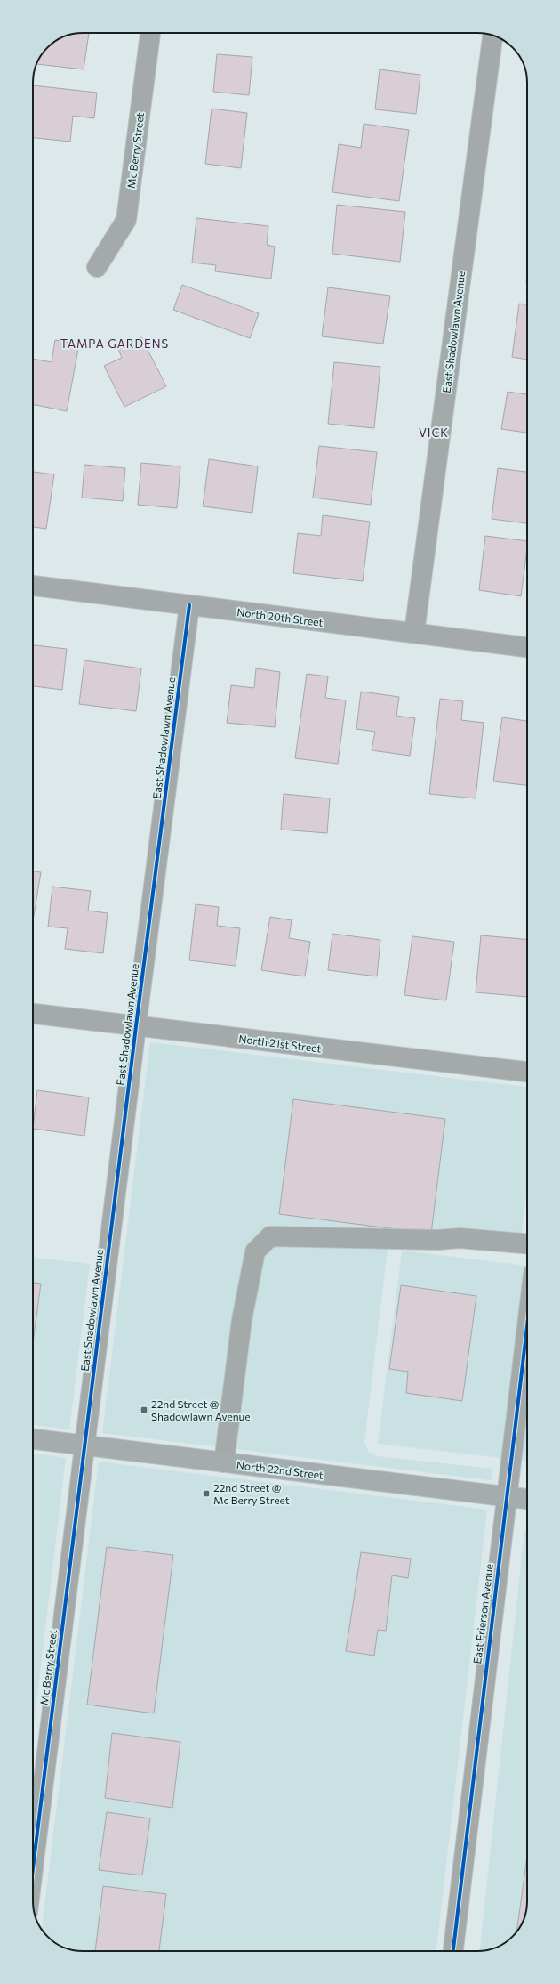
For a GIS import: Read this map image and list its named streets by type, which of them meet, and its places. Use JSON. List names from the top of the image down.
{
  "streets": {
    "main road": ["North 22nd Street"],
    "street": [
      "Mc Berry Street",
      "East Shadowlawn Avenue",
      "North 20th Street",
      "North 21st Street",
      "East Frierson Avenue"
    ]
  },
  "crossings": [
    ["Mc Berry Street", "East Shadowlawn Avenue"],
    ["Mc Berry Street", "North 22nd Street"],
    ["East Shadowlawn Avenue", "North 20th Street"],
    ["East Shadowlawn Avenue", "North 21st Street"],
    ["East Shadowlawn Avenue", "North 22nd Street"],
    ["North 22nd Street", "East Frierson Avenue"]
  ],
  "districts": ["TAMPA GARDENS", "VICK"],
  "places": {
    "transit": ["22nd Street @ Shadowlawn Avenue", "22nd Street @ Mc Berry Street"]
  }
}
